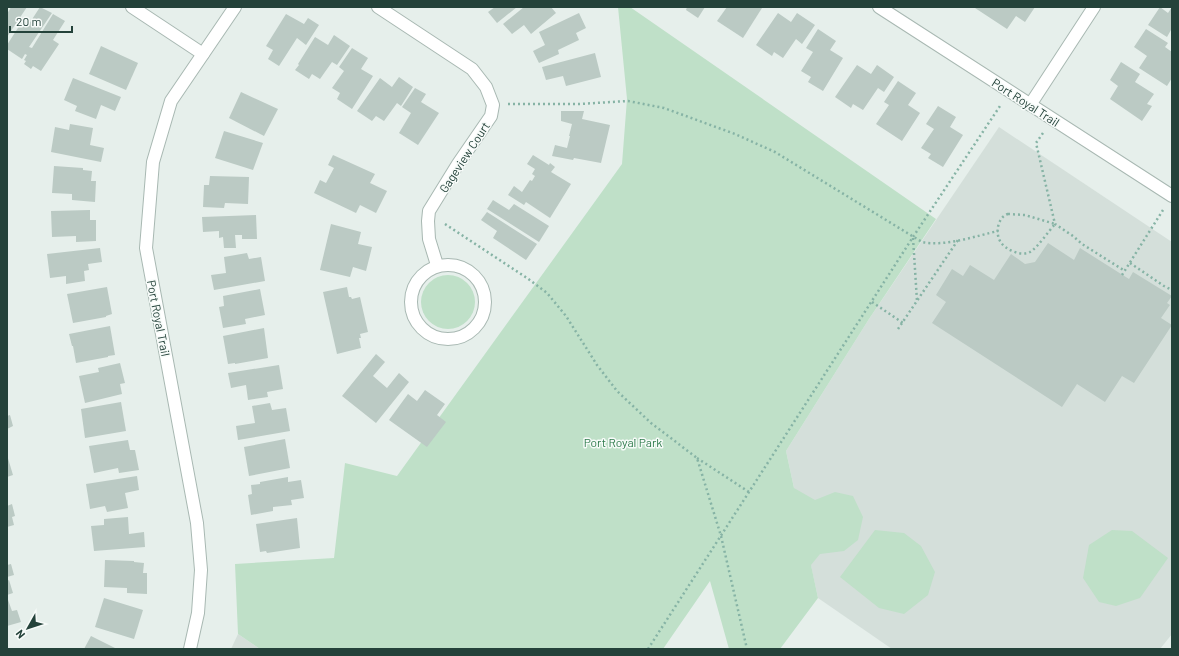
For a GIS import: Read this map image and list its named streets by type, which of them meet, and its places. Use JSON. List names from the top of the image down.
{
  "streets": {
    "street": ["Port Royal Trail", "Gageview Court"]
  },
  "parks": ["Port Royal Park"],
  "scale_bar": "20 m",
  "north": "bottom left"
}
